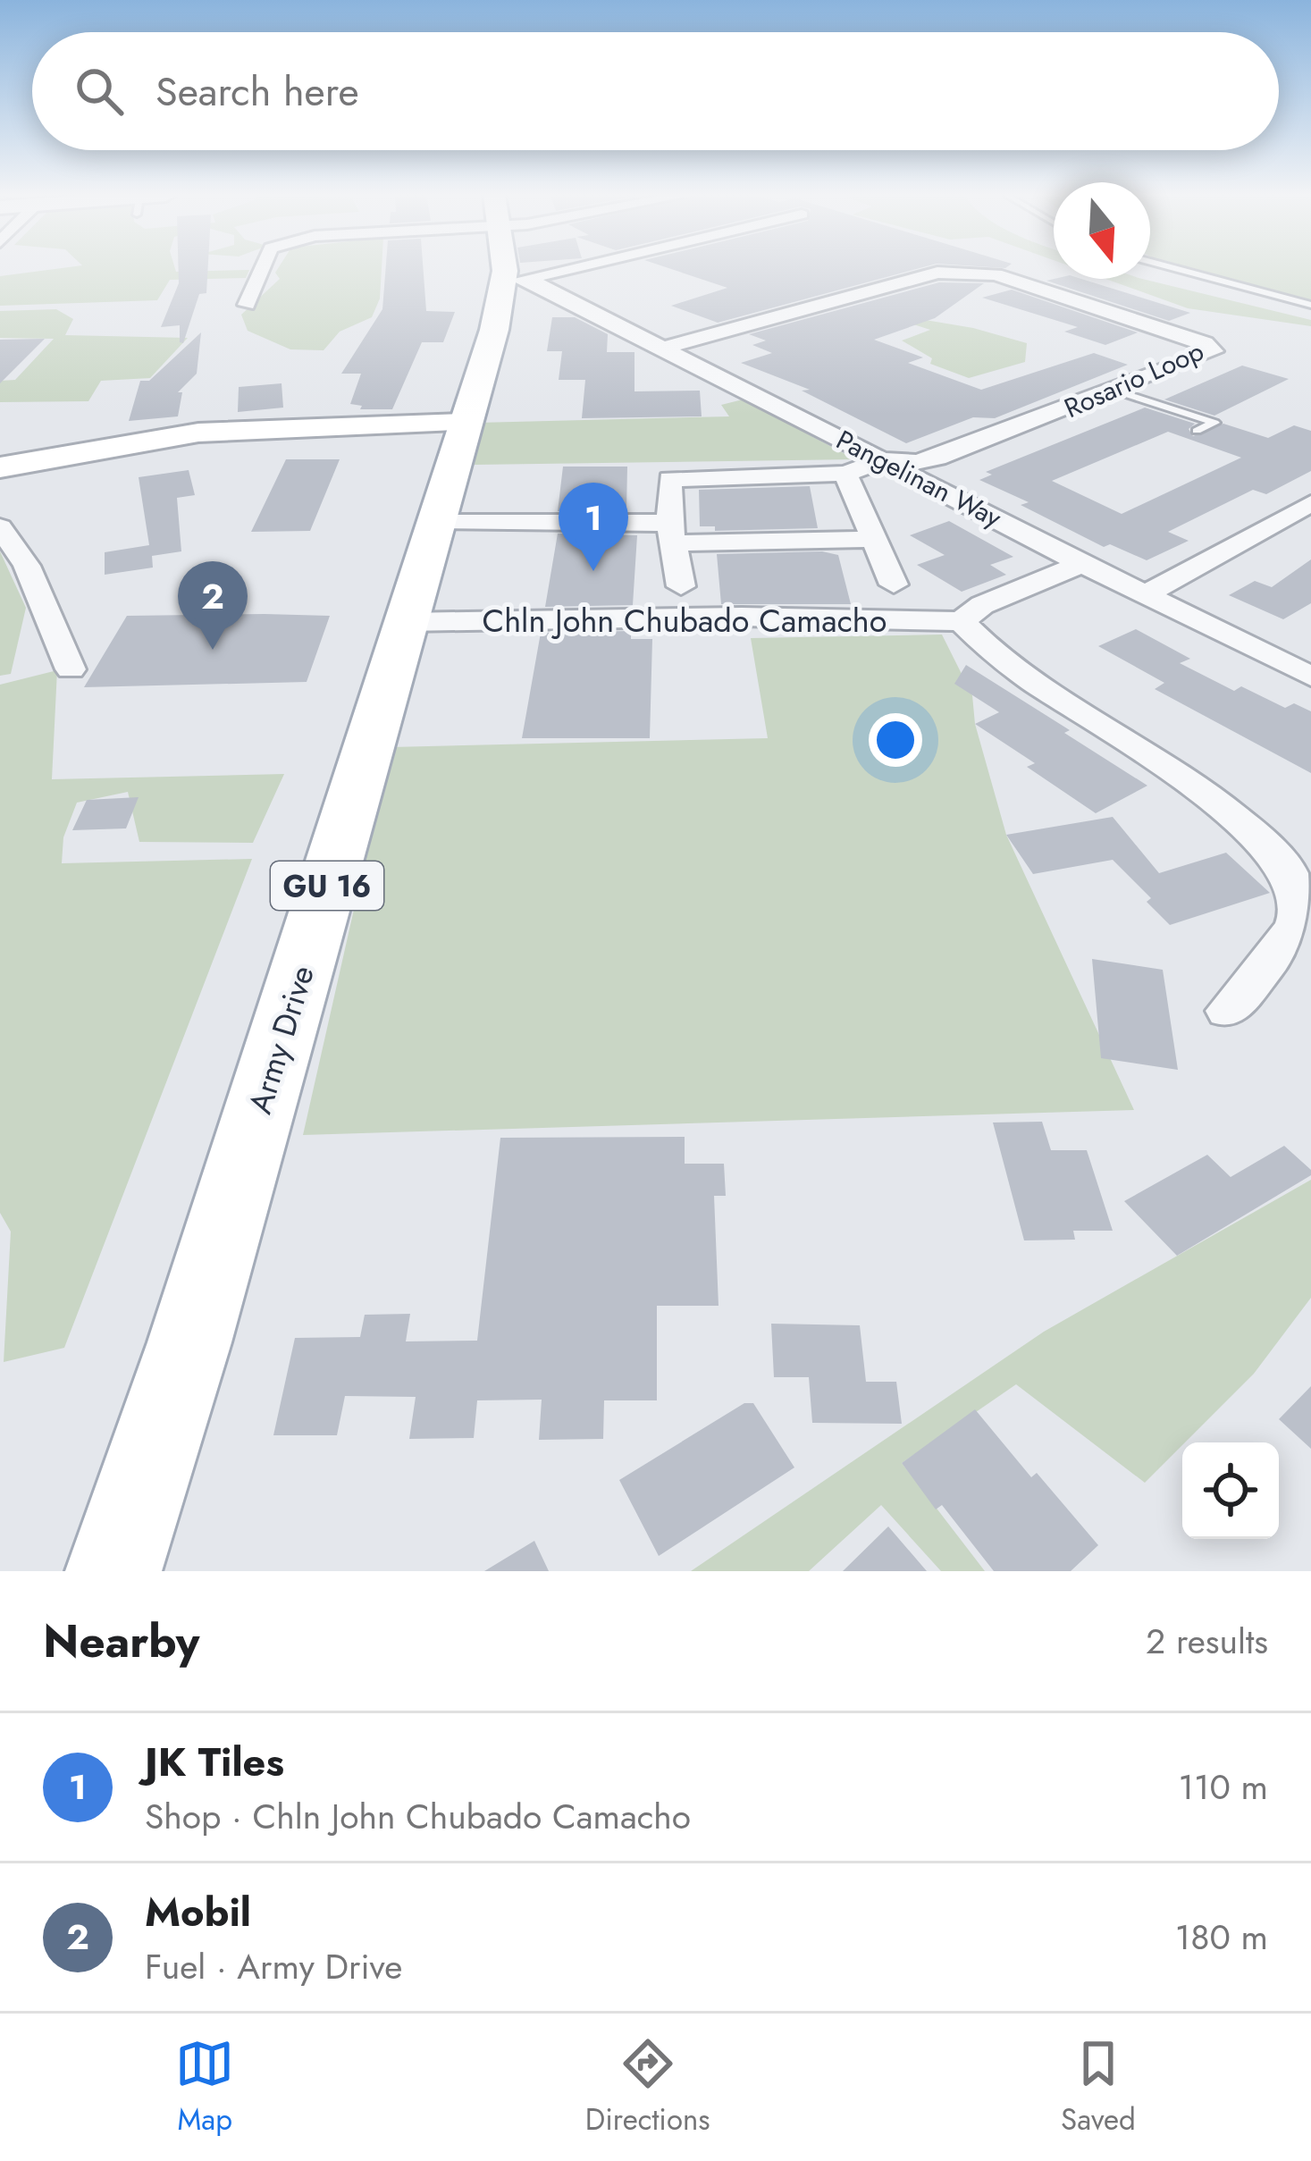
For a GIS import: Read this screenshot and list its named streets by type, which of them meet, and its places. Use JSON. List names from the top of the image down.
{
  "streets": {
    "main road": ["GU 16", "Army Drive"],
    "street": ["Rosario Loop", "Pangelinan Way", "Chln John Chubado Camacho"]
  },
  "crossings": [
    ["Rosario Loop", "Pangelinan Way"],
    ["Chln John Chubado Camacho", "Army Drive"]
  ],
  "north": "bottom",
  "page": {
    "search": "Search here",
    "pins": ["1", "2"],
    "heading": ["Nearby", "2 results"],
    "list": [
      {
        "mark": "1",
        "name": "JK Tiles",
        "note": "Shop · Chln John Chubado Camacho",
        "value": "110 m"
      },
      {
        "mark": "2",
        "name": "Mobil",
        "note": "Fuel · Army Drive",
        "value": "180 m"
      }
    ],
    "nav": ["Map", "Directions", "Saved"]
  }
}
